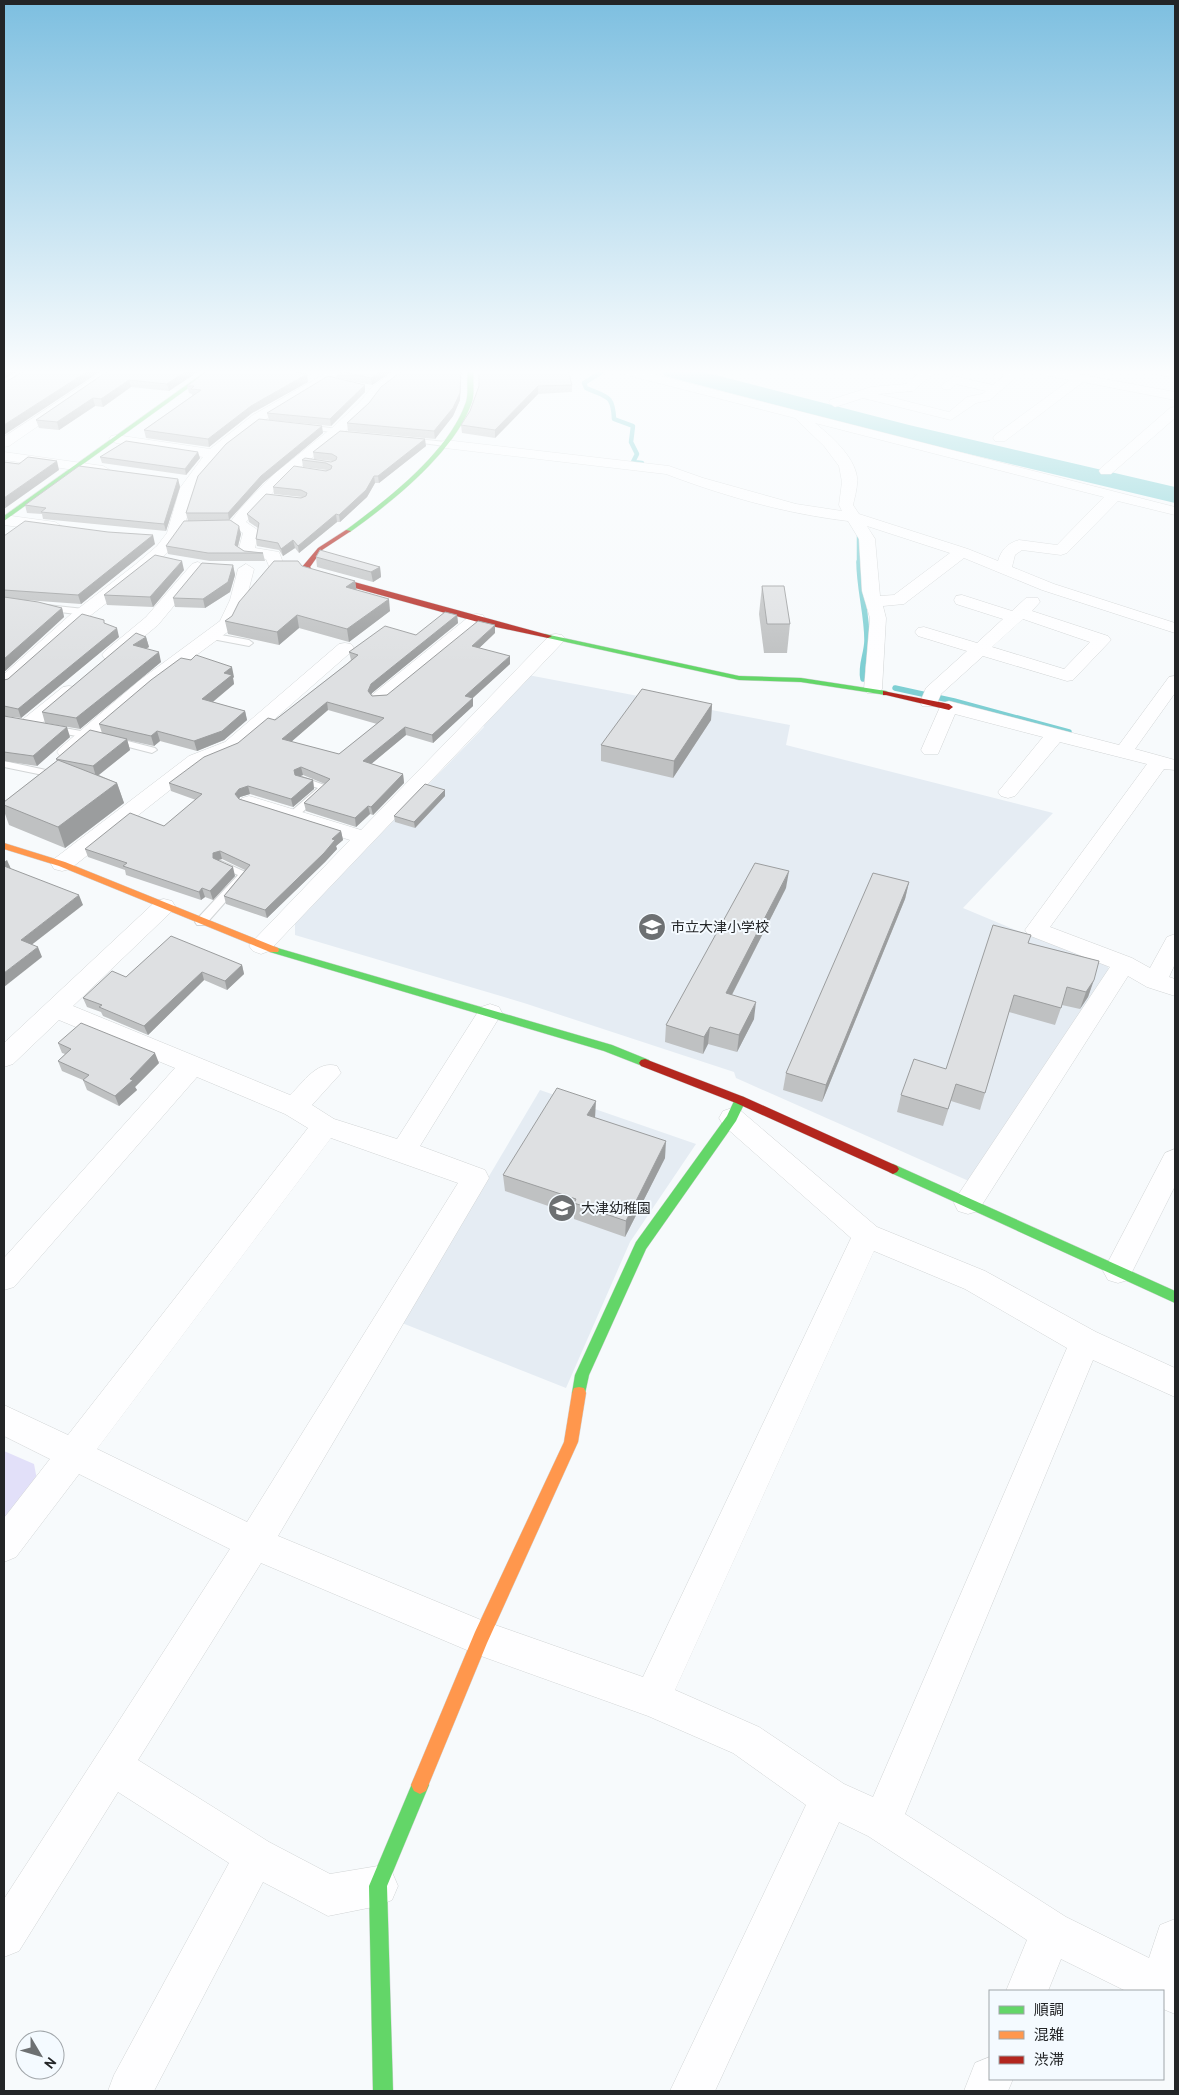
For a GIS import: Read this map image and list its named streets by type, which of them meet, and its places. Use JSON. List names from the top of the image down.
{
  "places": {
    "school or university": ["市立大津小学校", "大津幼稚園"]
  },
  "legend": ["順調", "混雑", "渋滞"],
  "north": "bottom right"
}
